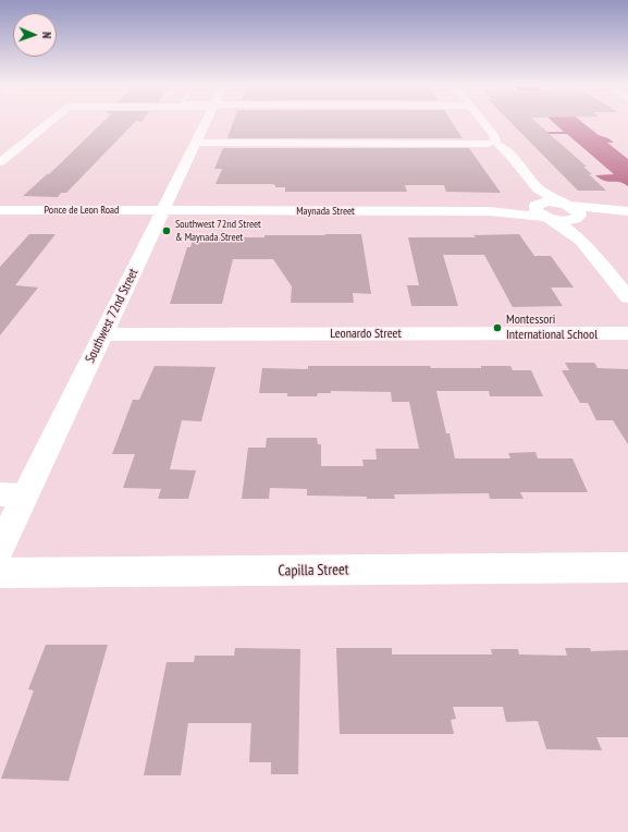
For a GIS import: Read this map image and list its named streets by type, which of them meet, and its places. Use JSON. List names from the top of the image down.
{
  "streets": {
    "street": [
      "Ponce de Leon Road",
      "Maynada Street",
      "Southwest 72nd Street",
      "Leonardo Street",
      "Capilla Street"
    ]
  },
  "crossings": [
    ["Ponce de Leon Road", "Maynada Street"],
    ["Ponce de Leon Road", "Southwest 72nd Street"],
    ["Maynada Street", "Southwest 72nd Street"],
    ["Southwest 72nd Street", "Leonardo Street"]
  ],
  "places": ["Southwest 72nd Street & Maynada Street", "Montessori International School"],
  "north": "right"
}
